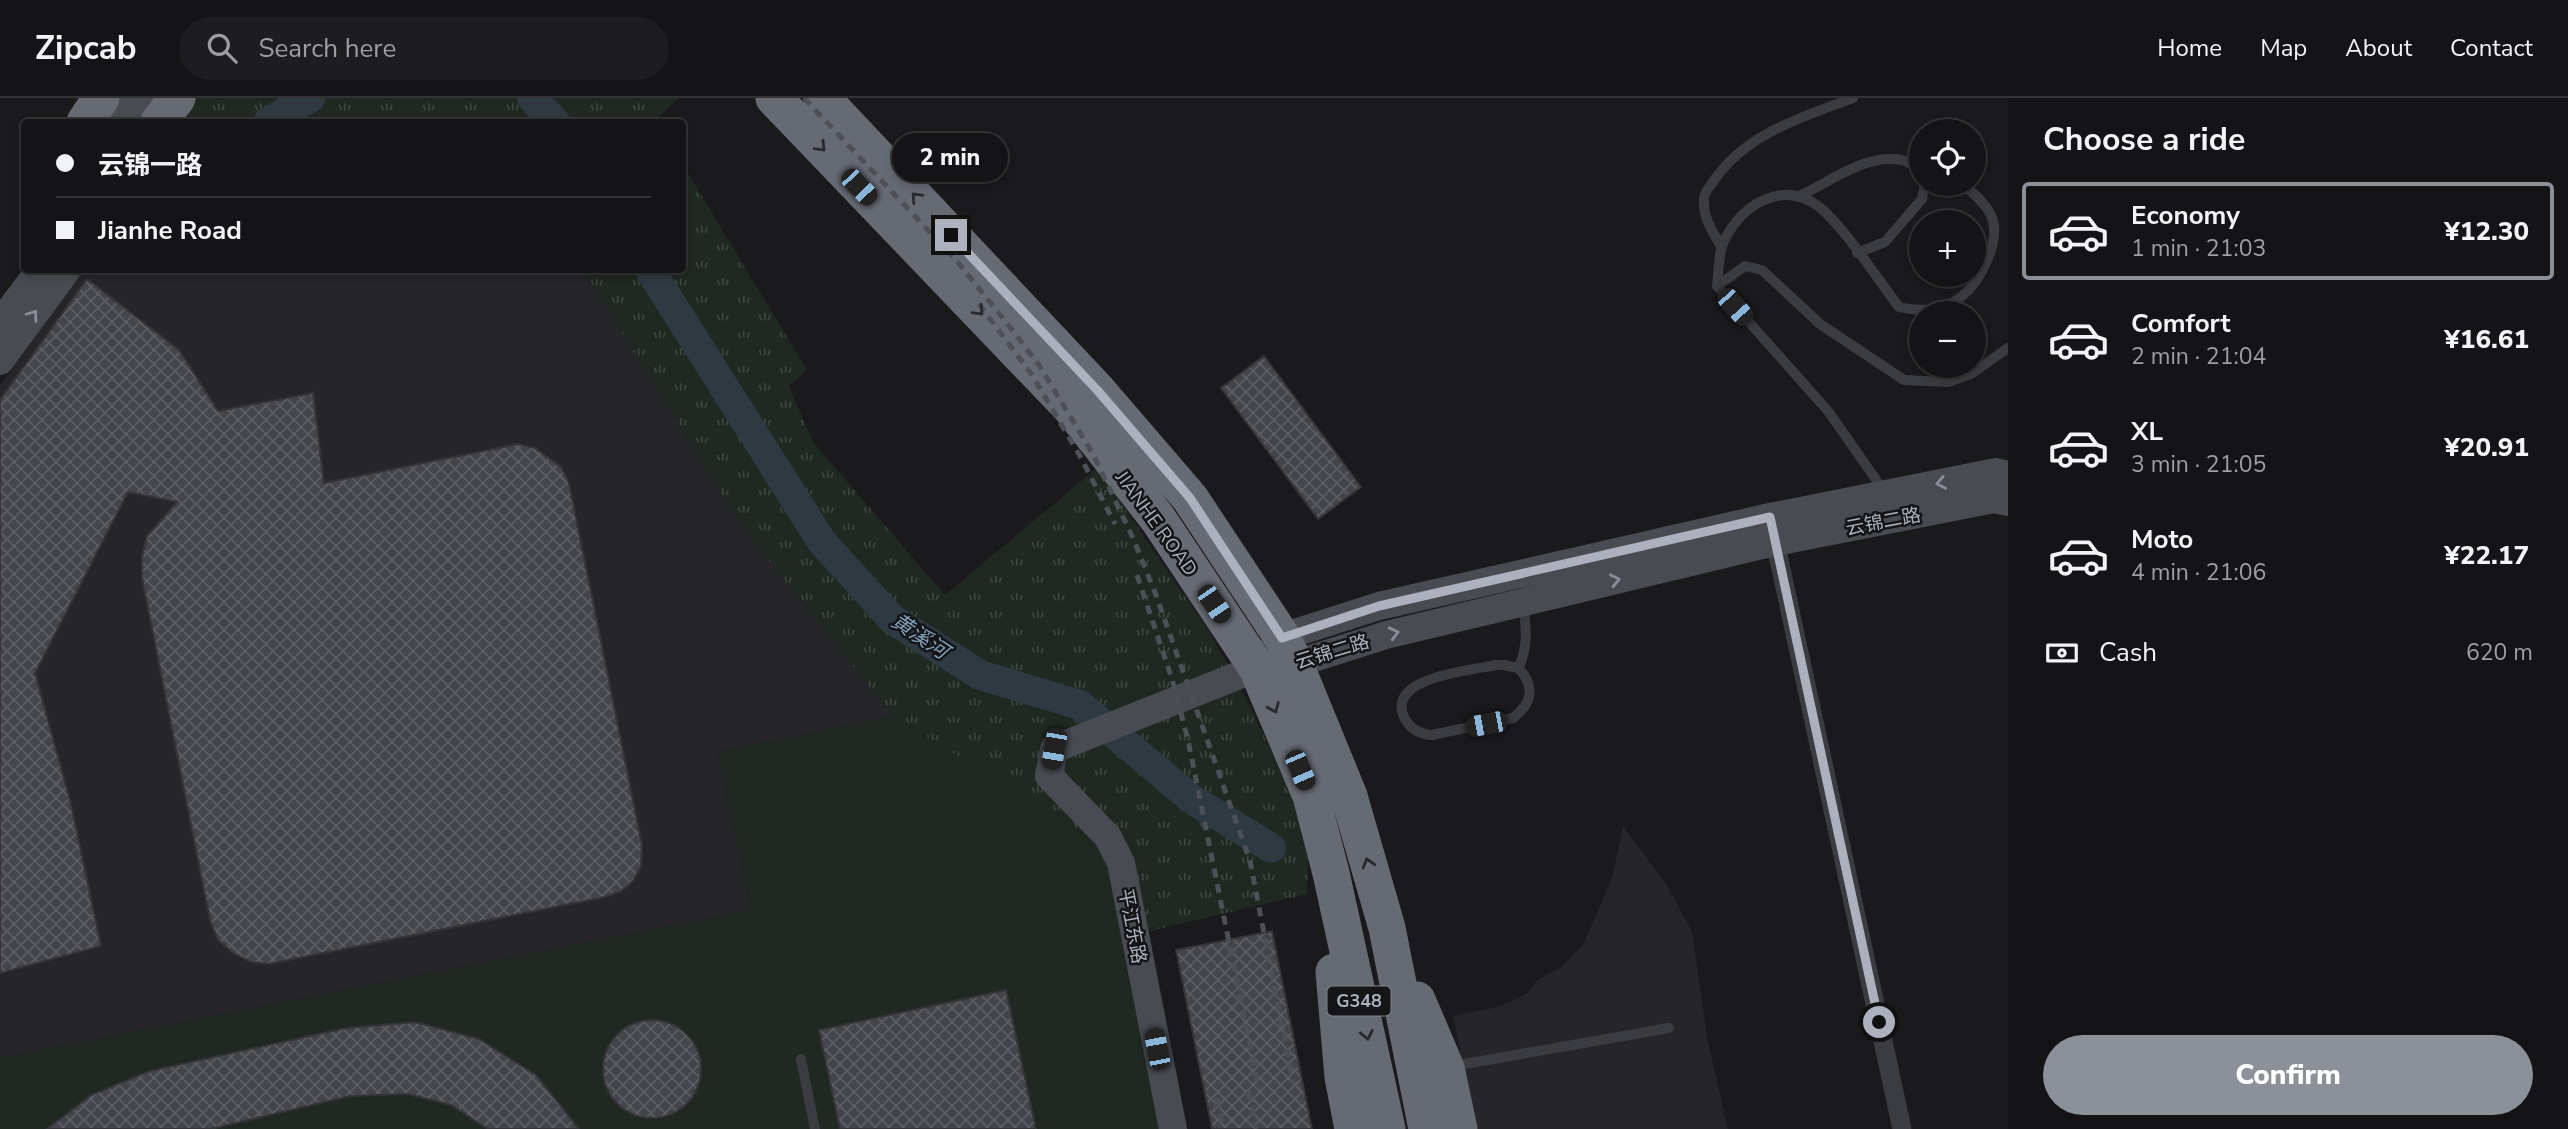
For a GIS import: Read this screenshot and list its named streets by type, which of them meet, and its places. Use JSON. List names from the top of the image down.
{
  "streets": {
    "highway": ["JIANHE ROAD", "G348"],
    "main road": ["云锦二路", "平江东路"]
  },
  "crossings": [
    ["云锦二路", "JIANHE ROAD"],
    ["云锦二路", "平江东路"],
    ["JIANHE ROAD", "平江东路"]
  ],
  "water": ["黄溪河"],
  "page": {
    "header": "Zipcab",
    "search": "Search here",
    "nav": [
      "Home",
      "Map",
      "About",
      "Contact"
    ],
    "heading": "Choose a ride",
    "map_buttons": ["+", "−"],
    "banner": ["云锦一路", "Jianhe Road"],
    "bubble": "2 min",
    "list": [
      {
        "name": "Economy",
        "note": "1 min · 21:03",
        "value": "¥12.30"
      },
      {
        "name": "Comfort",
        "note": "2 min · 21:04",
        "value": "¥16.61"
      },
      {
        "name": "XL",
        "note": "3 min · 21:05",
        "value": "¥20.91"
      },
      {
        "name": "Moto",
        "note": "4 min · 21:06",
        "value": "¥22.17"
      }
    ],
    "pay": ["Cash", "620 m"],
    "buttons": "Confirm"
  }
}
